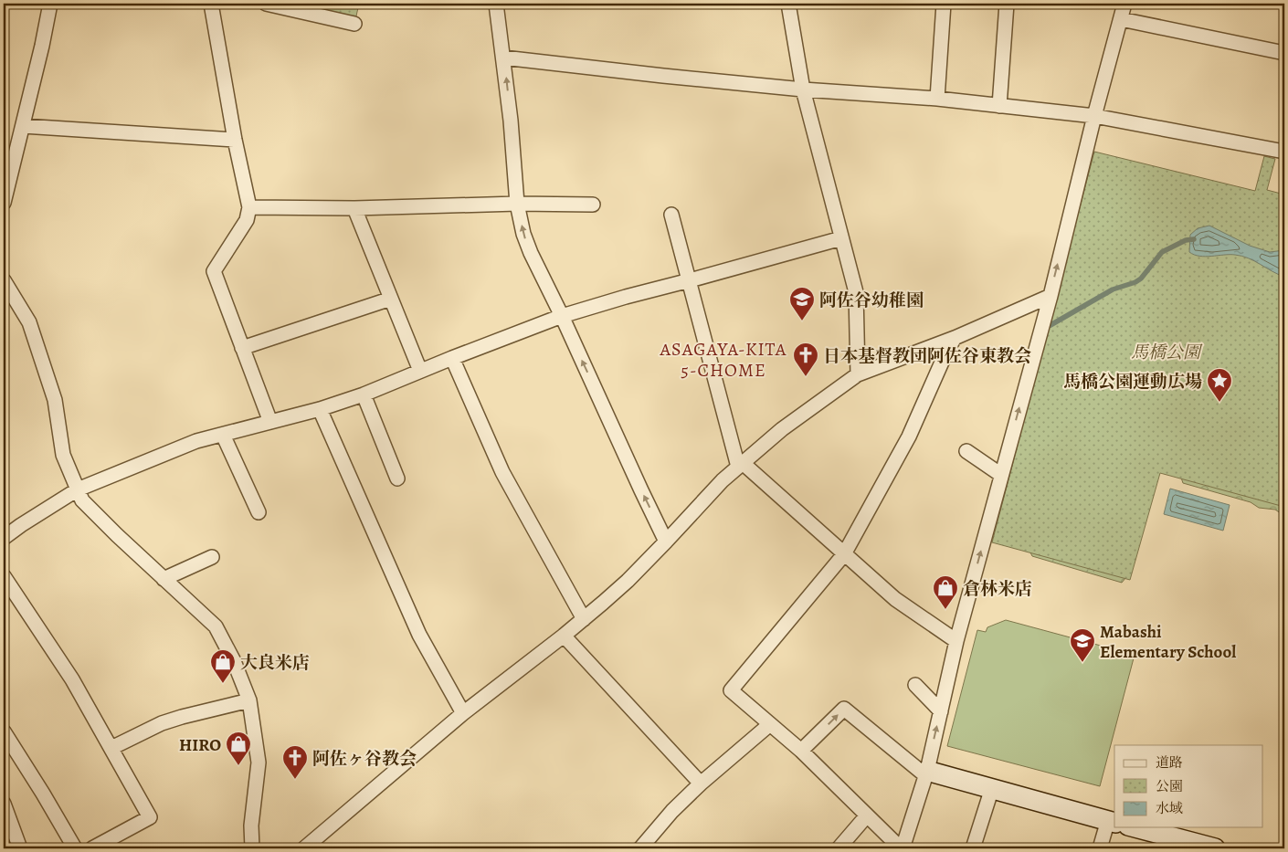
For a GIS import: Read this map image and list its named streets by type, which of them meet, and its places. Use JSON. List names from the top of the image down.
{
  "districts": ["ASAGAYA-KITA 5-CHOME"],
  "parks": ["馬橋公園"],
  "places": {
    "school or university": ["阿佐谷幼稚園", "Mabashi Elementary School"],
    "church": ["日本基督教団阿佐谷東教会", "阿佐ヶ谷教会"],
    "place": ["馬橋公園運動広場"],
    "shop": ["倉林米店", "大良米店", "HIRO"]
  },
  "legend": ["道路", "公園", "水域"]
}
